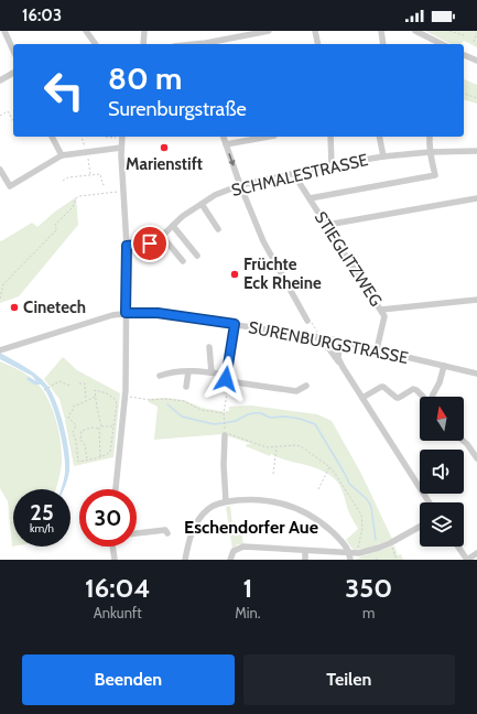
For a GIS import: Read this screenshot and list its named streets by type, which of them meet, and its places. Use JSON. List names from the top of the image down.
{
  "streets": {
    "street": ["SCHMALESTRASSE", "STIEGLITZWEG", "SURENBURGSTRASSE"]
  },
  "crossings": [
    ["SCHMALESTRASSE", "STIEGLITZWEG"],
    ["STIEGLITZWEG", "SURENBURGSTRASSE"]
  ],
  "districts": ["Eschendorfer Aue"],
  "places": ["Marienstift", "Früchte Eck Rheine", "Cinetech"],
  "north": "top",
  "page": {
    "status": "16:03",
    "turn": ["80 m", "Surenburgstraße"],
    "speed": "25 km/h",
    "limit": "30",
    "eta": [
      "16:04",
      "Ankunft",
      "1",
      "Min.",
      "350",
      "m"
    ],
    "buttons": ["Beenden", "Teilen"]
  }
}
